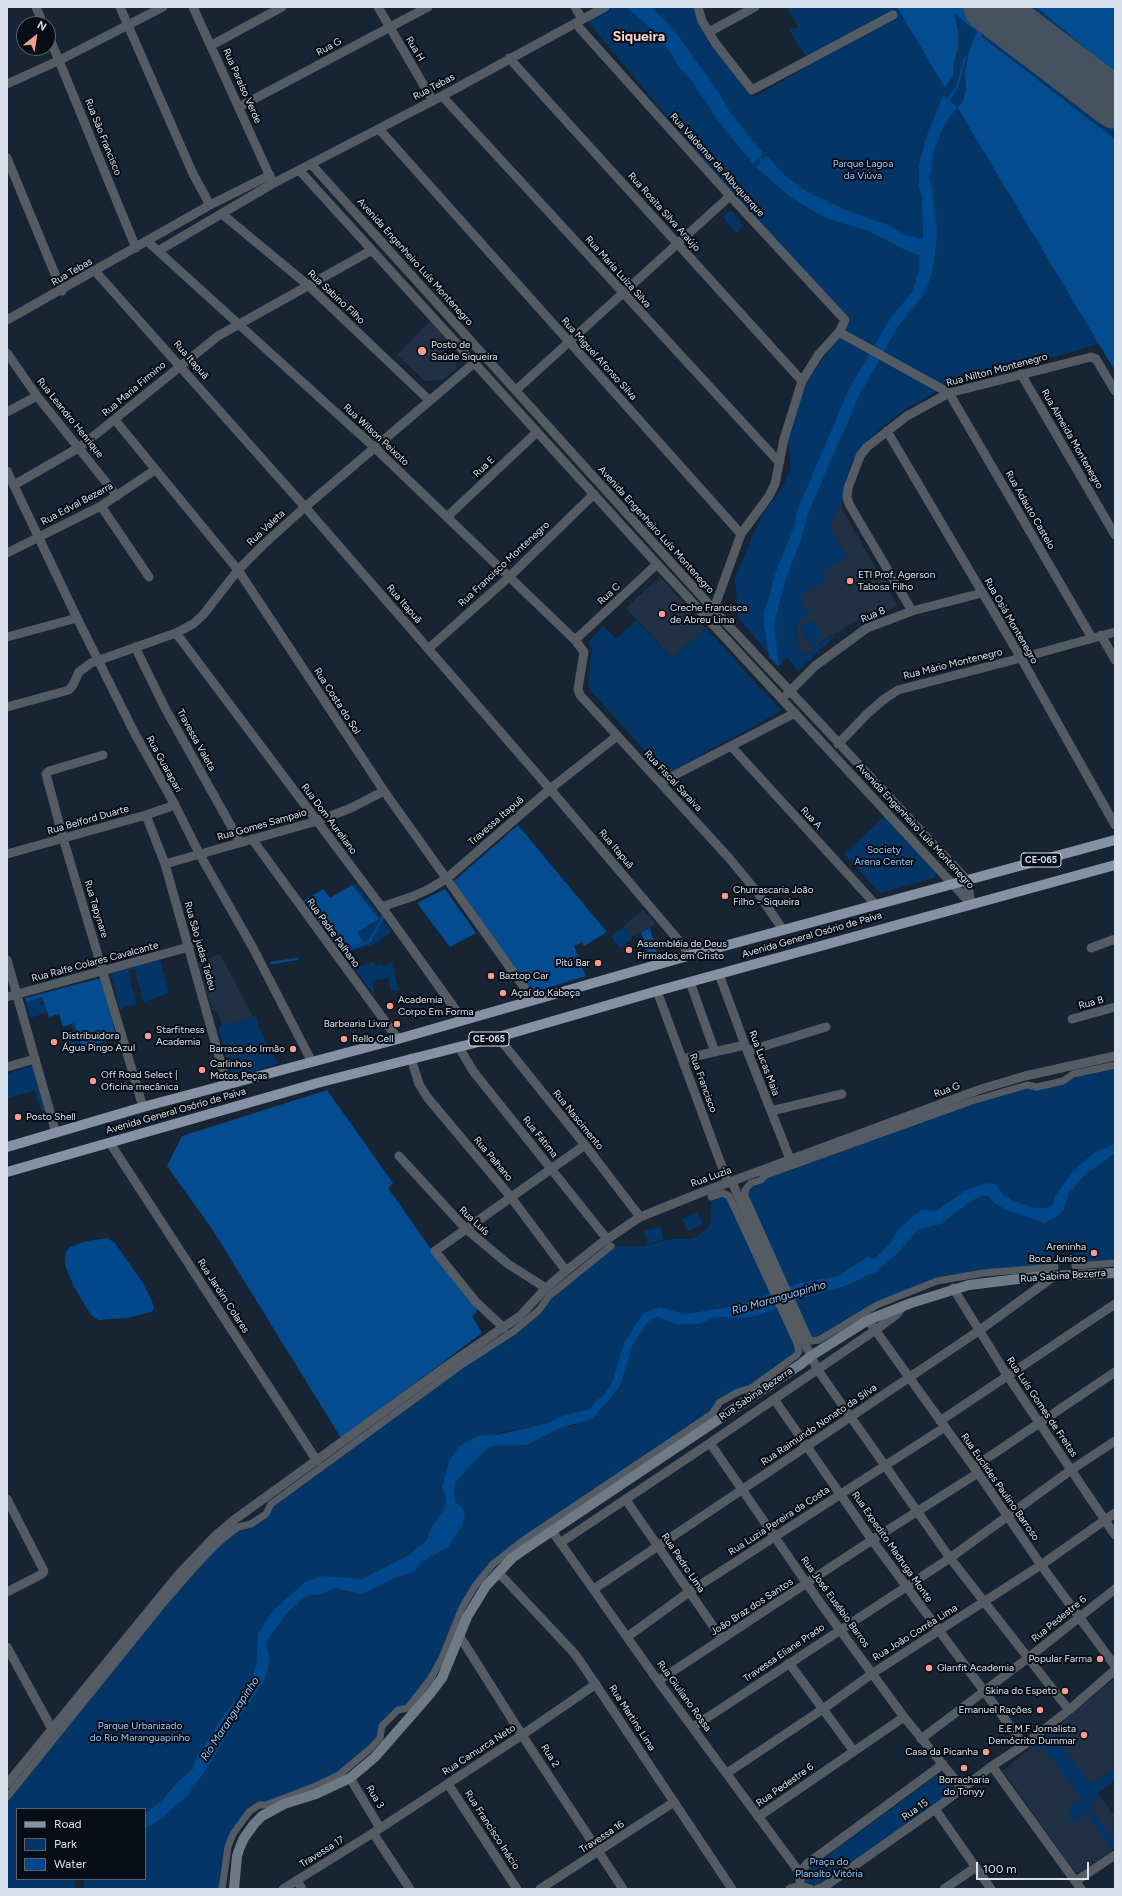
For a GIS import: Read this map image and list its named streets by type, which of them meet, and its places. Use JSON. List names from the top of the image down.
{
  "streets": {
    "main road": ["CE-065", "Avenida General Osório de Paiva", "Rua Sabina Bezerra"],
    "street": [
      "Rua G",
      "Rua H",
      "Rua Paraíso Verde",
      "Rua Tebas",
      "Rua São Francisco",
      "Rua Valdemar de Albuquerque",
      "Rua Rosita Silva Araújo",
      "Avenida Engenheiro Luís Montenegro",
      "Rua Maria Luiza Silva",
      "Rua Sabino Filho",
      "Rua Miguel Afonso Silva",
      "Rua Itapuã",
      "Rua Nilton Montenegro",
      "Rua Maria Firmino",
      "Rua Leandro Henrique",
      "Rua Wilson Peixoto",
      "Rua Almeida Montenegro",
      "Rua E",
      "Rua Edval Bezerra",
      "Rua Adauto Castelo",
      "Rua Valeta",
      "Rua Francisco Montenegro",
      "Rua C",
      "Rua 8",
      "Rua Osiá Montenegro",
      "Rua Mário Montenegro",
      "Rua Costa do Sol",
      "Travessa Valeta",
      "Rua Guarapari",
      "Rua Fiscal Saraiva",
      "Rua A",
      "Rua Dom Aureliano",
      "Rua Belford Duarte",
      "Travessa Itapuã",
      "Rua Gomes Sampaio",
      "Rua Tapynare",
      "Rua Padre Palhano",
      "Rua São judas Tadeu",
      "Rua Ralfe Colares Cavalcante",
      "Rua B",
      "Rua Lucas Maia",
      "Rua Francisco",
      "Rua Nascimento",
      "Rua Fátima",
      "Rua Palhano",
      "Rua Luzia",
      "Rua Luís",
      "Rua Jardim Colares",
      "Rua Luís Gomes de Freitas",
      "Rua Raimundo Nonato da Silva",
      "Rua Euclides Paulino Barroso",
      "Rua Luzia Pereira da Costa",
      "Rua Expedito Madruga Monte",
      "Rua Pedro Lima",
      "Rua José Eusébio Barros",
      "João Braz dos Santos",
      "Rua Pedestre 6",
      "Rua João Corrêa Lima",
      "Travessa Eliane Prado",
      "Rua Giuliano Rossa",
      "Rua Martins Lima",
      "Rua Camurca Neto",
      "Rua 2",
      "Rua 3",
      "Rua 15",
      "Rua Francisco Inácio",
      "Travessa 16",
      "Travessa 17"
    ]
  },
  "crossings": [
    ["Rua G", "Rua H"],
    ["Rua G", "Rua Paraíso Verde"],
    ["Rua G", "Rua Lucas Maia"],
    ["Rua G", "Rua Luzia"],
    ["Rua H", "Rua Tebas"],
    ["Rua Paraíso Verde", "Rua Tebas"],
    ["Rua Tebas", "Rua São Francisco"],
    ["Rua Tebas", "Rua Valdemar de Albuquerque"],
    ["Rua Tebas", "Rua Rosita Silva Araújo"],
    ["Rua Tebas", "Avenida Engenheiro Luís Montenegro"],
    ["Rua Tebas", "Rua Maria Luiza Silva"],
    ["Rua Tebas", "Rua Sabino Filho"],
    ["Rua Tebas", "Rua Miguel Afonso Silva"],
    ["Rua Tebas", "Rua Itapuã"],
    ["Rua Tebas", "Rua Wilson Peixoto"],
    ["Avenida Engenheiro Luís Montenegro", "Rua Maria Firmino"],
    ["Avenida Engenheiro Luís Montenegro", "Rua E"],
    ["Avenida Engenheiro Luís Montenegro", "Rua Valeta"],
    ["Avenida Engenheiro Luís Montenegro", "Rua Francisco Montenegro"],
    ["Avenida Engenheiro Luís Montenegro", "Rua C"],
    ["Avenida Engenheiro Luís Montenegro", "Rua 8"],
    ["Avenida Engenheiro Luís Montenegro", "Rua Mário Montenegro"],
    ["Avenida Engenheiro Luís Montenegro", "Avenida General Osório de Paiva"],
    ["Rua Sabino Filho", "Rua Maria Firmino"],
    ["Rua Sabino Filho", "Rua Valeta"],
    ["Rua Itapuã", "Rua Maria Firmino"],
    ["Rua Itapuã", "Rua Valeta"],
    ["Rua Itapuã", "Rua Francisco Montenegro"],
    ["Rua Itapuã", "Travessa Itapuã"],
    ["Rua Itapuã", "Avenida General Osório de Paiva"],
    ["Rua Nilton Montenegro", "Rua Almeida Montenegro"],
    ["Rua Nilton Montenegro", "Rua Adauto Castelo"],
    ["Rua Nilton Montenegro", "Rua 8"],
    ["Rua Nilton Montenegro", "Rua Osiá Montenegro"],
    ["Rua Maria Firmino", "Rua Leandro Henrique"],
    ["Rua Maria Firmino", "Rua Wilson Peixoto"],
    ["Rua Maria Firmino", "Rua Costa do Sol"],
    ["Rua Maria Firmino", "Rua Guarapari"],
    ["Rua Leandro Henrique", "Rua Edval Bezerra"],
    ["Rua Wilson Peixoto", "Rua E"],
    ["Rua Wilson Peixoto", "Rua Valeta"],
    ["Rua Wilson Peixoto", "Rua Francisco Montenegro"],
    ["Rua Wilson Peixoto", "Rua C"],
    ["Rua Wilson Peixoto", "Rua Fiscal Saraiva"],
    ["Rua Edval Bezerra", "Rua Costa do Sol"],
    ["Rua Edval Bezerra", "Rua Guarapari"],
    ["Rua Adauto Castelo", "Rua Mário Montenegro"],
    ["Rua Valeta", "Rua Costa do Sol"],
    ["Rua Valeta", "Travessa Valeta"],
    ["Rua Valeta", "Rua Guarapari"],
    ["Rua Valeta", "Rua Dom Aureliano"],
    ["Rua C", "Rua Fiscal Saraiva"],
    ["Rua 8", "Rua Osiá Montenegro"],
    ["Rua Osiá Montenegro", "Rua Mário Montenegro"],
    ["Rua Costa do Sol", "Travessa Itapuã"],
    ["Rua Costa do Sol", "Rua Gomes Sampaio"],
    ["Rua Costa do Sol", "Avenida General Osório de Paiva"],
    ["Travessa Valeta", "Rua Gomes Sampaio"],
    ["Rua Guarapari", "Rua Belford Duarte"],
    ["Rua Guarapari", "Rua Gomes Sampaio"],
    ["Rua Guarapari", "Avenida General Osório de Paiva"],
    ["Rua Fiscal Saraiva", "Travessa Itapuã"],
    ["Rua Fiscal Saraiva", "Avenida General Osório de Paiva"],
    ["Rua A", "Avenida General Osório de Paiva"],
    ["Rua Dom Aureliano", "Travessa Itapuã"],
    ["Rua Dom Aureliano", "Rua Gomes Sampaio"],
    ["Rua Dom Aureliano", "Avenida General Osório de Paiva"],
    ["Rua Belford Duarte", "Rua Tapynare"],
    ["Rua Belford Duarte", "Rua São judas Tadeu"],
    ["Rua Gomes Sampaio", "Rua Padre Palhano"],
    ["Rua Gomes Sampaio", "Rua São judas Tadeu"],
    ["Rua Tapynare", "Avenida General Osório de Paiva"],
    ["Rua Tapynare", "Rua Ralfe Colares Cavalcante"],
    ["Rua Padre Palhano", "Avenida General Osório de Paiva"],
    ["Avenida General Osório de Paiva", "Rua São judas Tadeu"],
    ["Avenida General Osório de Paiva", "Rua Lucas Maia"],
    ["Avenida General Osório de Paiva", "Rua Francisco"],
    ["Avenida General Osório de Paiva", "Rua Nascimento"],
    ["Avenida General Osório de Paiva", "Rua Fátima"],
    ["Avenida General Osório de Paiva", "Rua Palhano"],
    ["Avenida General Osório de Paiva", "Rua Jardim Colares"],
    ["Rua São judas Tadeu", "Rua Ralfe Colares Cavalcante"],
    ["Rua Lucas Maia", "Rua Luzia"],
    ["Rua Francisco", "Rua Luzia"],
    ["Rua Francisco", "Rua Sabina Bezerra"],
    ["Rua Nascimento", "Rua Luzia"],
    ["Rua Sabina Bezerra", "Rua Luís Gomes de Freitas"],
    ["Rua Sabina Bezerra", "Rua Raimundo Nonato da Silva"],
    ["Rua Sabina Bezerra", "Rua Euclides Paulino Barroso"],
    ["Rua Sabina Bezerra", "Rua Giuliano Rossa"],
    ["Rua Sabina Bezerra", "Rua Martins Lima"],
    ["Rua Sabina Bezerra", "Rua 2"],
    ["Rua Sabina Bezerra", "Rua 3"],
    ["Rua Luís Gomes de Freitas", "Rua Raimundo Nonato da Silva"],
    ["Rua Luís Gomes de Freitas", "Rua Luzia Pereira da Costa"],
    ["Rua Luís Gomes de Freitas", "João Braz dos Santos"],
    ["Rua Luís Gomes de Freitas", "Rua João Corrêa Lima"],
    ["Rua Luís Gomes de Freitas", "Travessa Eliane Prado"],
    ["Rua Raimundo Nonato da Silva", "Rua Euclides Paulino Barroso"],
    ["Rua Raimundo Nonato da Silva", "Rua Expedito Madruga Monte"],
    ["Rua Raimundo Nonato da Silva", "Rua Pedro Lima"],
    ["Rua Raimundo Nonato da Silva", "Rua José Eusébio Barros"],
    ["Rua Raimundo Nonato da Silva", "Rua Giuliano Rossa"],
    ["Rua Euclides Paulino Barroso", "Rua Luzia Pereira da Costa"],
    ["Rua Euclides Paulino Barroso", "João Braz dos Santos"],
    ["Rua Euclides Paulino Barroso", "Rua Pedestre 6"],
    ["Rua Euclides Paulino Barroso", "Rua João Corrêa Lima"],
    ["Rua Euclides Paulino Barroso", "Travessa Eliane Prado"],
    ["Rua Luzia Pereira da Costa", "Rua Expedito Madruga Monte"],
    ["Rua Luzia Pereira da Costa", "Rua Pedro Lima"],
    ["Rua Luzia Pereira da Costa", "Rua José Eusébio Barros"],
    ["Rua Luzia Pereira da Costa", "Rua Giuliano Rossa"],
    ["Rua Expedito Madruga Monte", "João Braz dos Santos"],
    ["Rua Expedito Madruga Monte", "Rua Pedestre 6"],
    ["Rua Expedito Madruga Monte", "Rua João Corrêa Lima"],
    ["Rua Expedito Madruga Monte", "Travessa Eliane Prado"],
    ["Rua Expedito Madruga Monte", "Rua 15"],
    ["Rua Pedro Lima", "João Braz dos Santos"],
    ["Rua José Eusébio Barros", "João Braz dos Santos"],
    ["Rua José Eusébio Barros", "Rua Pedestre 6"],
    ["Rua José Eusébio Barros", "Rua João Corrêa Lima"],
    ["Rua José Eusébio Barros", "Travessa Eliane Prado"],
    ["Rua José Eusébio Barros", "Rua 15"],
    ["João Braz dos Santos", "Rua Giuliano Rossa"],
    ["Rua Pedestre 6", "Rua Giuliano Rossa"],
    ["Rua João Corrêa Lima", "Rua Giuliano Rossa"],
    ["Travessa Eliane Prado", "Rua Giuliano Rossa"],
    ["Rua Giuliano Rossa", "Rua 15"],
    ["Rua Martins Lima", "Rua Camurca Neto"],
    ["Rua Martins Lima", "Travessa 16"],
    ["Rua Camurca Neto", "Rua 2"],
    ["Rua Camurca Neto", "Rua 3"],
    ["Rua Camurca Neto", "Rua Francisco Inácio"],
    ["Rua Camurca Neto", "Travessa 17"],
    ["Rua 2", "Travessa 16"],
    ["Rua 3", "Travessa 17"]
  ],
  "districts": ["Siqueira"],
  "water": ["Rio Maranguapinho"],
  "parks": [
    "Parque Lagoa da Viúva",
    "Society Arena Center",
    "Parque Urbanizado do Rio Maranguapinho",
    "Praça do Planalto Vitória"
  ],
  "places": [
    "Posto de Saúde Siqueira",
    "ETI Prof. Agerson Tabosa Filho",
    "Creche Francisca de Abreu Lima",
    "Churrascaria João Filho - Siqueira",
    "Assembléia de Deus Firmados em Cristo",
    "Pitú Bar",
    "Baztop Car",
    "Açaí do Kabeça",
    "Academia Corpo Em Forma",
    "Barbearia Livar",
    "Starfitness Academia",
    "Rello Cell",
    "Distribuidora Água Pingo Azul",
    "Barraca do Irmão",
    "Carlinhos Motos Peças",
    "Off Road Select | Oficina mecânica",
    "Posto Shell",
    "Areninha Boca Juniors",
    "Popular Farma",
    "Glanfit Academia",
    "Skina do Espeto",
    "Emanuel Rações",
    "E.E.M.F Jornalista Demócrito Dummar",
    "Casa da Picanha",
    "Borracharia do Tonyy"
  ],
  "legend": ["Road", "Park", "Water"],
  "scale_bar": "100 m",
  "north": "top right"
}
